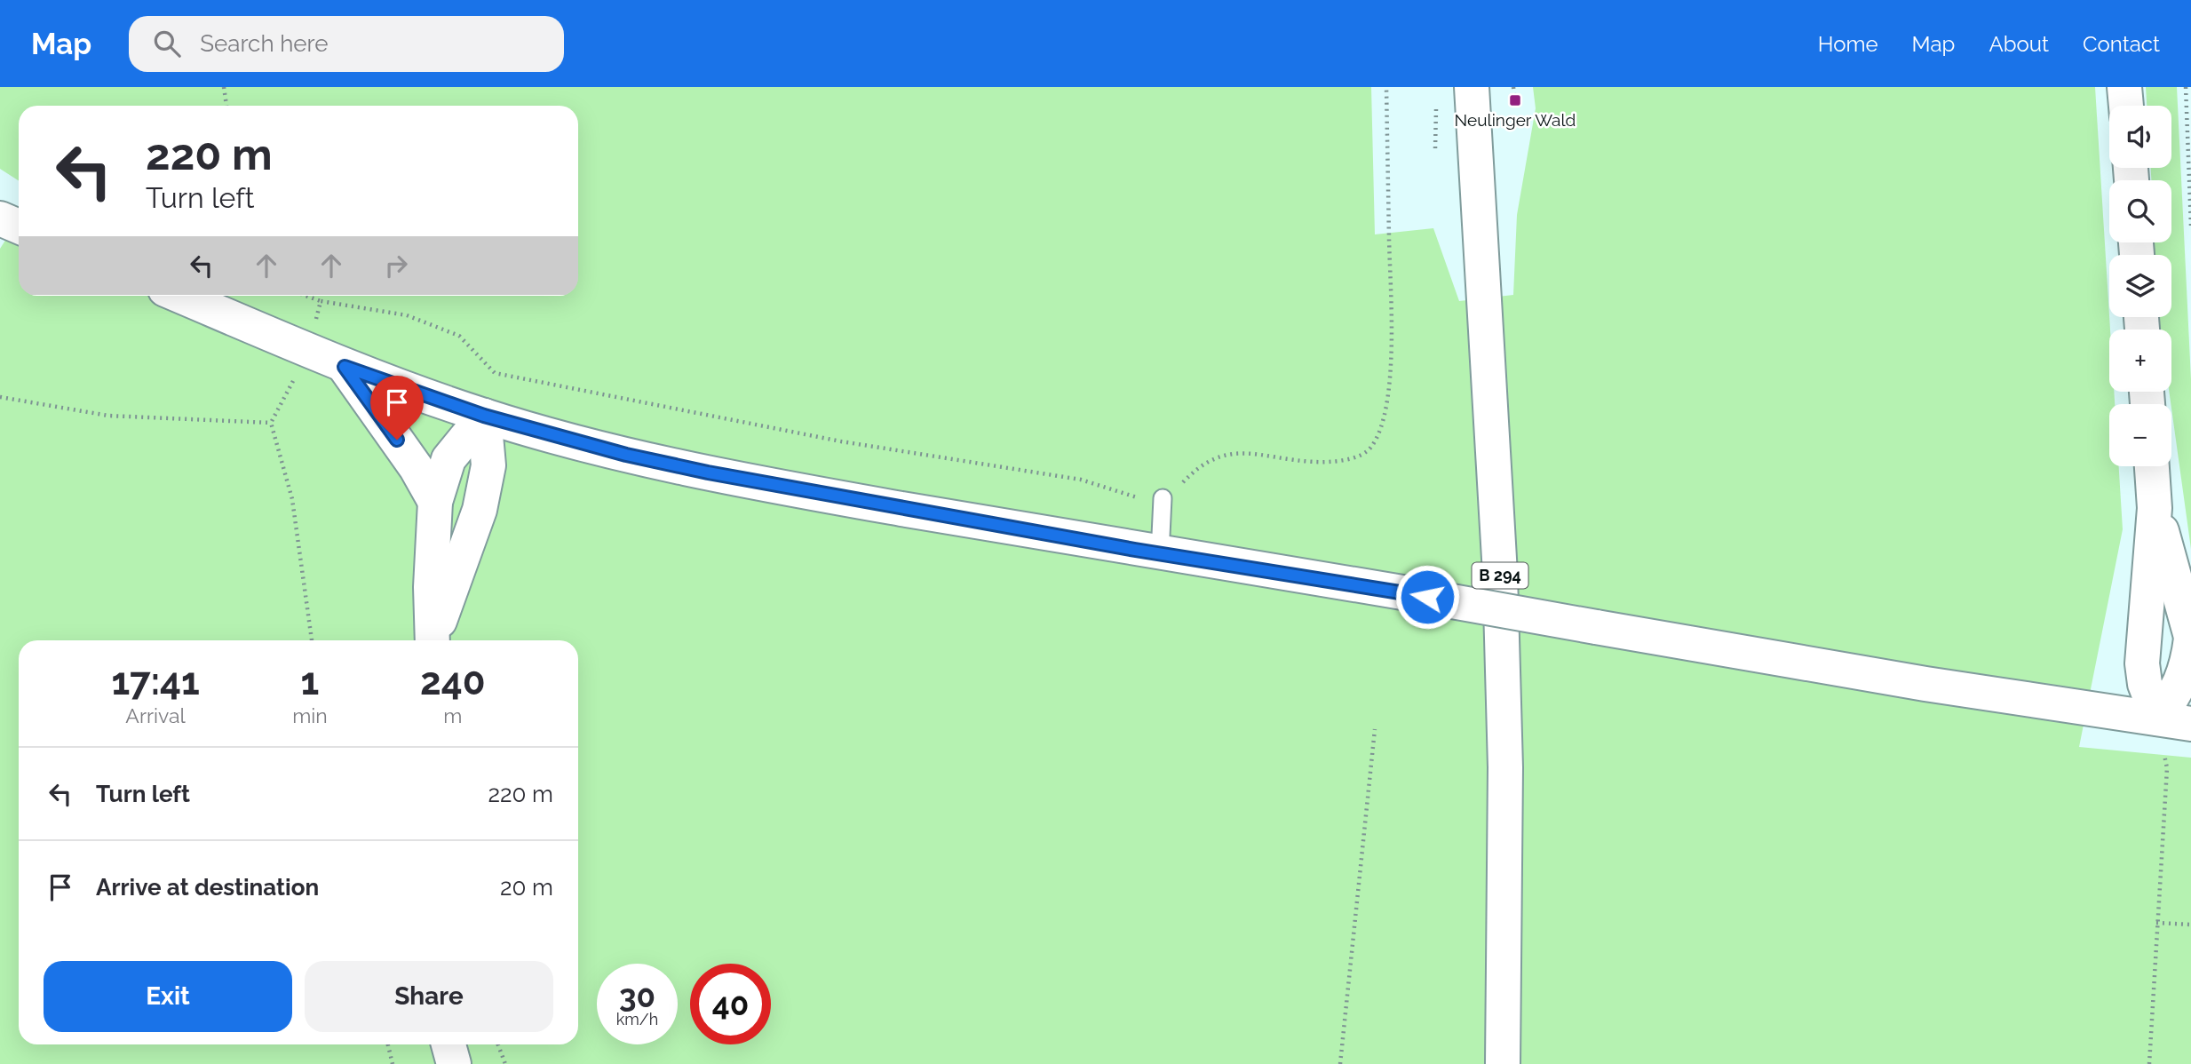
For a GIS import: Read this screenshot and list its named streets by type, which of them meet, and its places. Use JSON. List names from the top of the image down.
{
  "streets": {
    "main road": ["B 294"]
  },
  "places": {
    "transit": ["Neulinger Wald"]
  },
  "page": {
    "header": "Map",
    "search": "Search here",
    "nav": [
      "Home",
      "Map",
      "About",
      "Contact"
    ],
    "map_buttons": ["+", "−"],
    "turn": ["220 m", "Turn left"],
    "eta": [
      "17:41",
      "Arrival",
      "1",
      "min",
      "240",
      "m"
    ],
    "list": [
      {
        "name": "Turn left",
        "value": "220 m"
      },
      {
        "name": "Arrive at destination",
        "value": "20 m"
      }
    ],
    "buttons": ["Exit", "Share"],
    "speed": "30 km/h",
    "limit": "40"
  }
}
